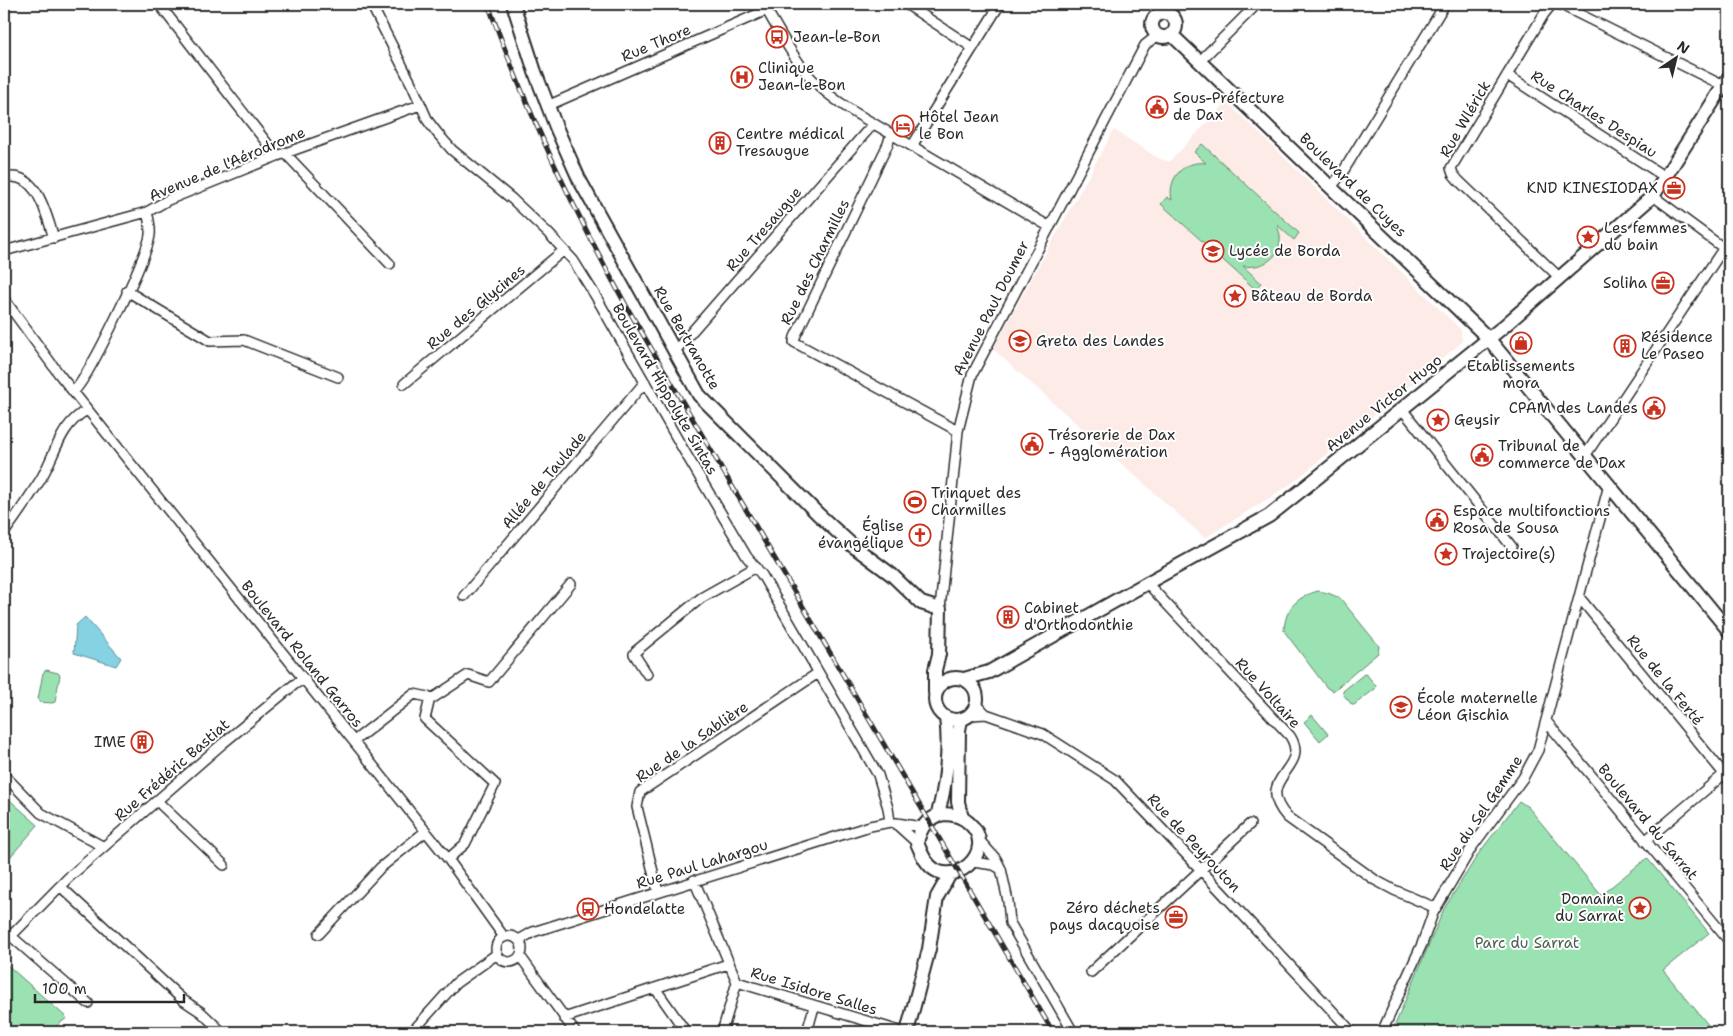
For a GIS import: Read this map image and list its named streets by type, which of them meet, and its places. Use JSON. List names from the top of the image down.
{
  "streets": {
    "street": [
      "Rue Thore",
      "Rue Charles Despiau",
      "Rue Wlérick",
      "Avenue de l'Aérodrome",
      "Boulevard de Cuyes",
      "Rue Tresaugue",
      "Rue des Charmilles",
      "Rue des Glycines",
      "Avenue Paul Doumer",
      "Rue Bertranotte",
      "Boulevard Hippolyte Sintas",
      "Avenue Victor Hugo",
      "Allée de Taulade",
      "Boulevard Roland Garros",
      "Rue de la Ferté",
      "Rue Voltaire",
      "Rue de la Sablière",
      "Rue Frédéric Bastiat",
      "Rue du Sel Gemme",
      "Boulevard du Sarrat",
      "Rue de Peyrouton",
      "Rue Paul Lahargou",
      "Rue Isidore Salles"
    ]
  },
  "crossings": [
    ["Rue Thore", "Rue Bertranotte"],
    ["Rue Charles Despiau", "Rue Wlérick"],
    ["Rue Charles Despiau", "Avenue Victor Hugo"],
    ["Rue Wlérick", "Avenue Victor Hugo"],
    ["Avenue de l'Aérodrome", "Boulevard Hippolyte Sintas"],
    ["Avenue de l'Aérodrome", "Boulevard Roland Garros"],
    ["Boulevard de Cuyes", "Avenue Paul Doumer"],
    ["Boulevard de Cuyes", "Avenue Victor Hugo"],
    ["Boulevard de Cuyes", "Rue du Sel Gemme"],
    ["Rue Tresaugue", "Rue Bertranotte"],
    ["Rue des Charmilles", "Avenue Paul Doumer"],
    ["Rue des Glycines", "Boulevard Hippolyte Sintas"],
    ["Avenue Paul Doumer", "Rue Bertranotte"],
    ["Avenue Paul Doumer", "Avenue Victor Hugo"],
    ["Avenue Paul Doumer", "Rue de Peyrouton"],
    ["Boulevard Hippolyte Sintas", "Allée de Taulade"],
    ["Boulevard Hippolyte Sintas", "Rue de la Sablière"],
    ["Boulevard Hippolyte Sintas", "Rue Paul Lahargou"],
    ["Avenue Victor Hugo", "Rue Voltaire"],
    ["Avenue Victor Hugo", "Rue de Peyrouton"],
    ["Boulevard Roland Garros", "Rue Frédéric Bastiat"],
    ["Boulevard Roland Garros", "Rue Paul Lahargou"],
    ["Rue de la Ferté", "Rue du Sel Gemme"],
    ["Rue Voltaire", "Rue du Sel Gemme"],
    ["Rue de la Sablière", "Rue Paul Lahargou"],
    ["Rue du Sel Gemme", "Boulevard du Sarrat"],
    ["Rue Paul Lahargou", "Rue Isidore Salles"]
  ],
  "parks": ["Parc du Sarrat"],
  "places": {
    "bus stop": ["Jean-le-Bon", "Hondelatte"],
    "hospital": ["Clinique Jean-le-Bon"],
    "public building": [
      "Sous-Préfecture de Dax",
      "CPAM des Landes",
      "Trésorerie de Dax - Agglomération",
      "Tribunal de commerce de Dax",
      "Espace multifonctions Rosa de Sousa"
    ],
    "hotel": ["Hôtel Jean le Bon"],
    "building": [
      "Centre médical Tresaugue",
      "Résidence Le Paseo",
      "Cabinet d'Orthodonthie",
      "IME"
    ],
    "office": ["KND KINESIODAX", "Soliha", "Zéro déchets pays dacquoise"],
    "place": [
      "Les femmes du bain",
      "Bâteau de Borda",
      "Geysir",
      "Trajectoire(s)",
      "Domaine du Sarrat"
    ],
    "school or university": ["Lycée de Borda", "Greta des Landes", "École maternelle Léon Gischia"],
    "shop": ["Etablissements mora"],
    "sports": ["Trinquet des Charmilles"],
    "church": ["Église évangélique"]
  },
  "scale_bar": "100 m",
  "north": "top right"
}
